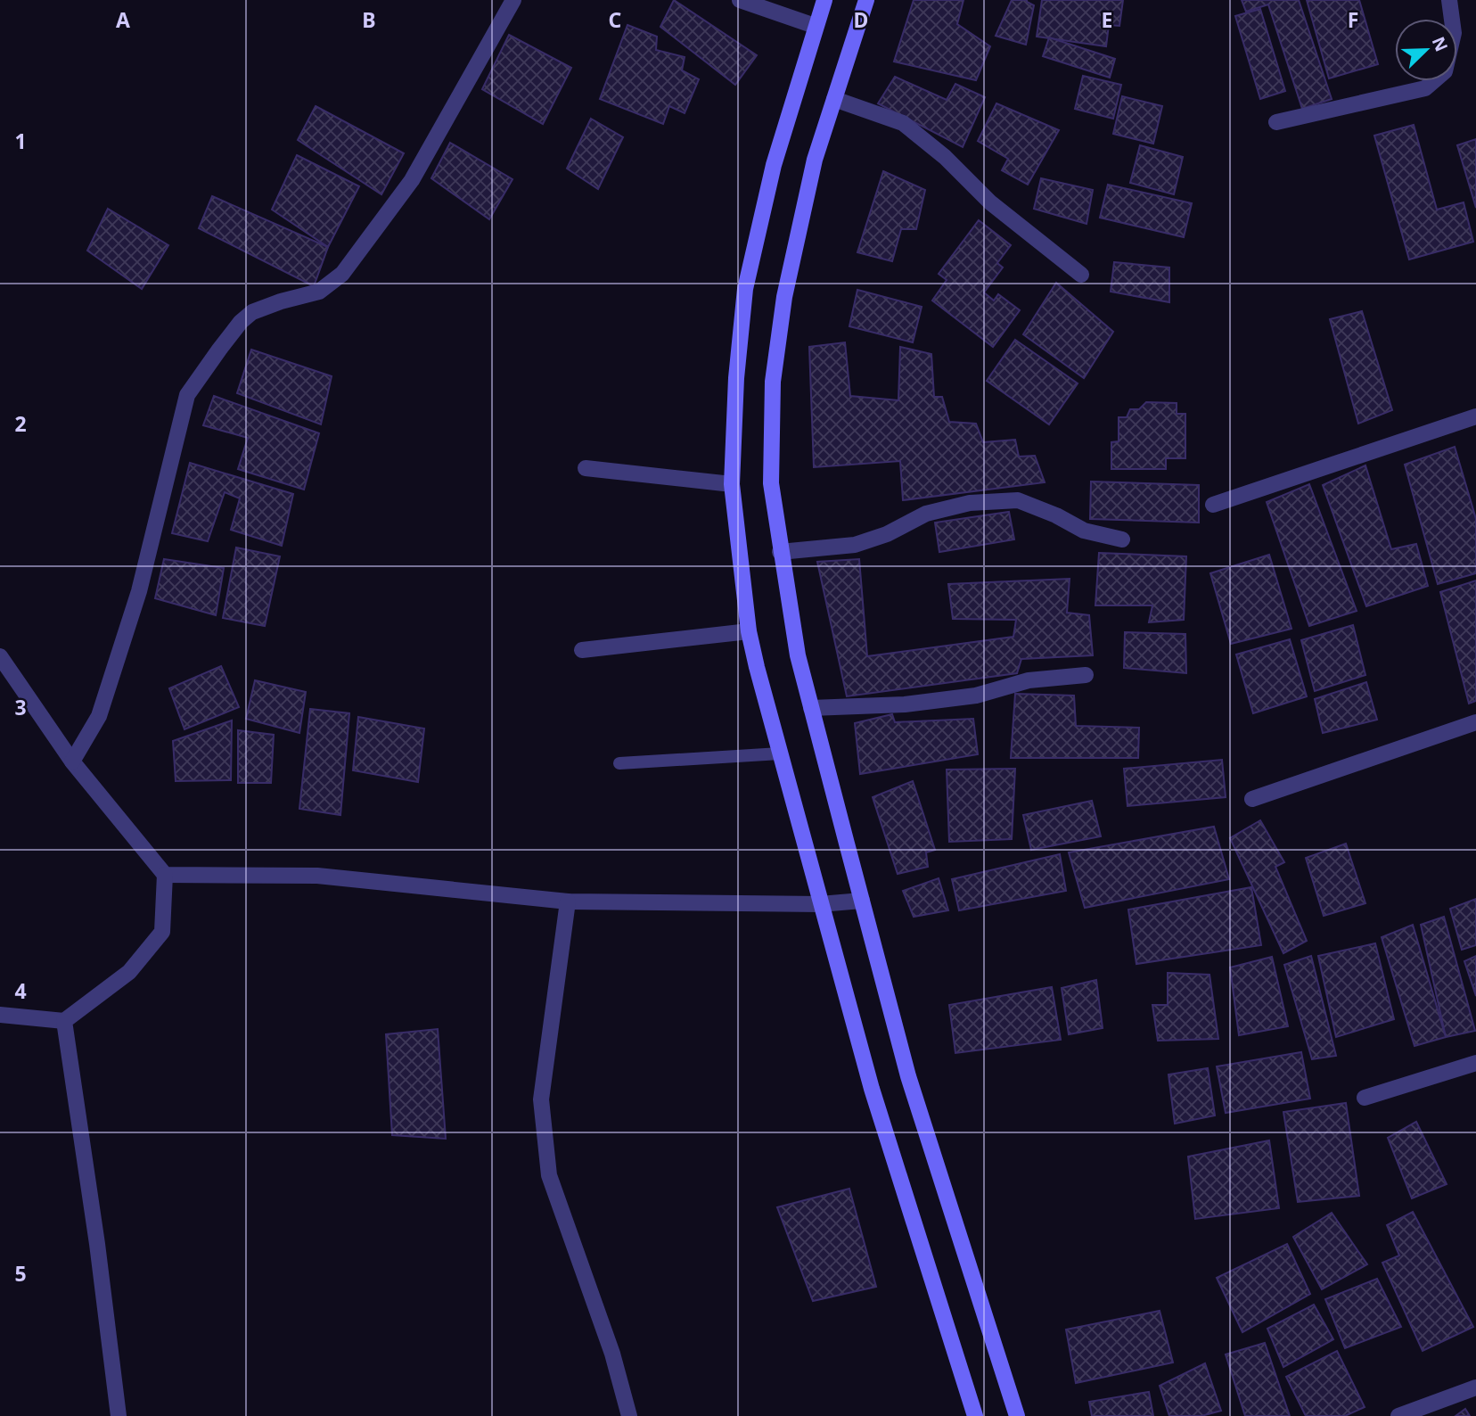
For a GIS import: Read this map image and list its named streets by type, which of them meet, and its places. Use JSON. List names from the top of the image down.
{
  "north": "top right",
  "grid": {
    "columns": [
      "A",
      "B",
      "C",
      "D",
      "E",
      "F"
    ],
    "rows": [
      "1",
      "2",
      "3",
      "4",
      "5"
    ]
  }
}
